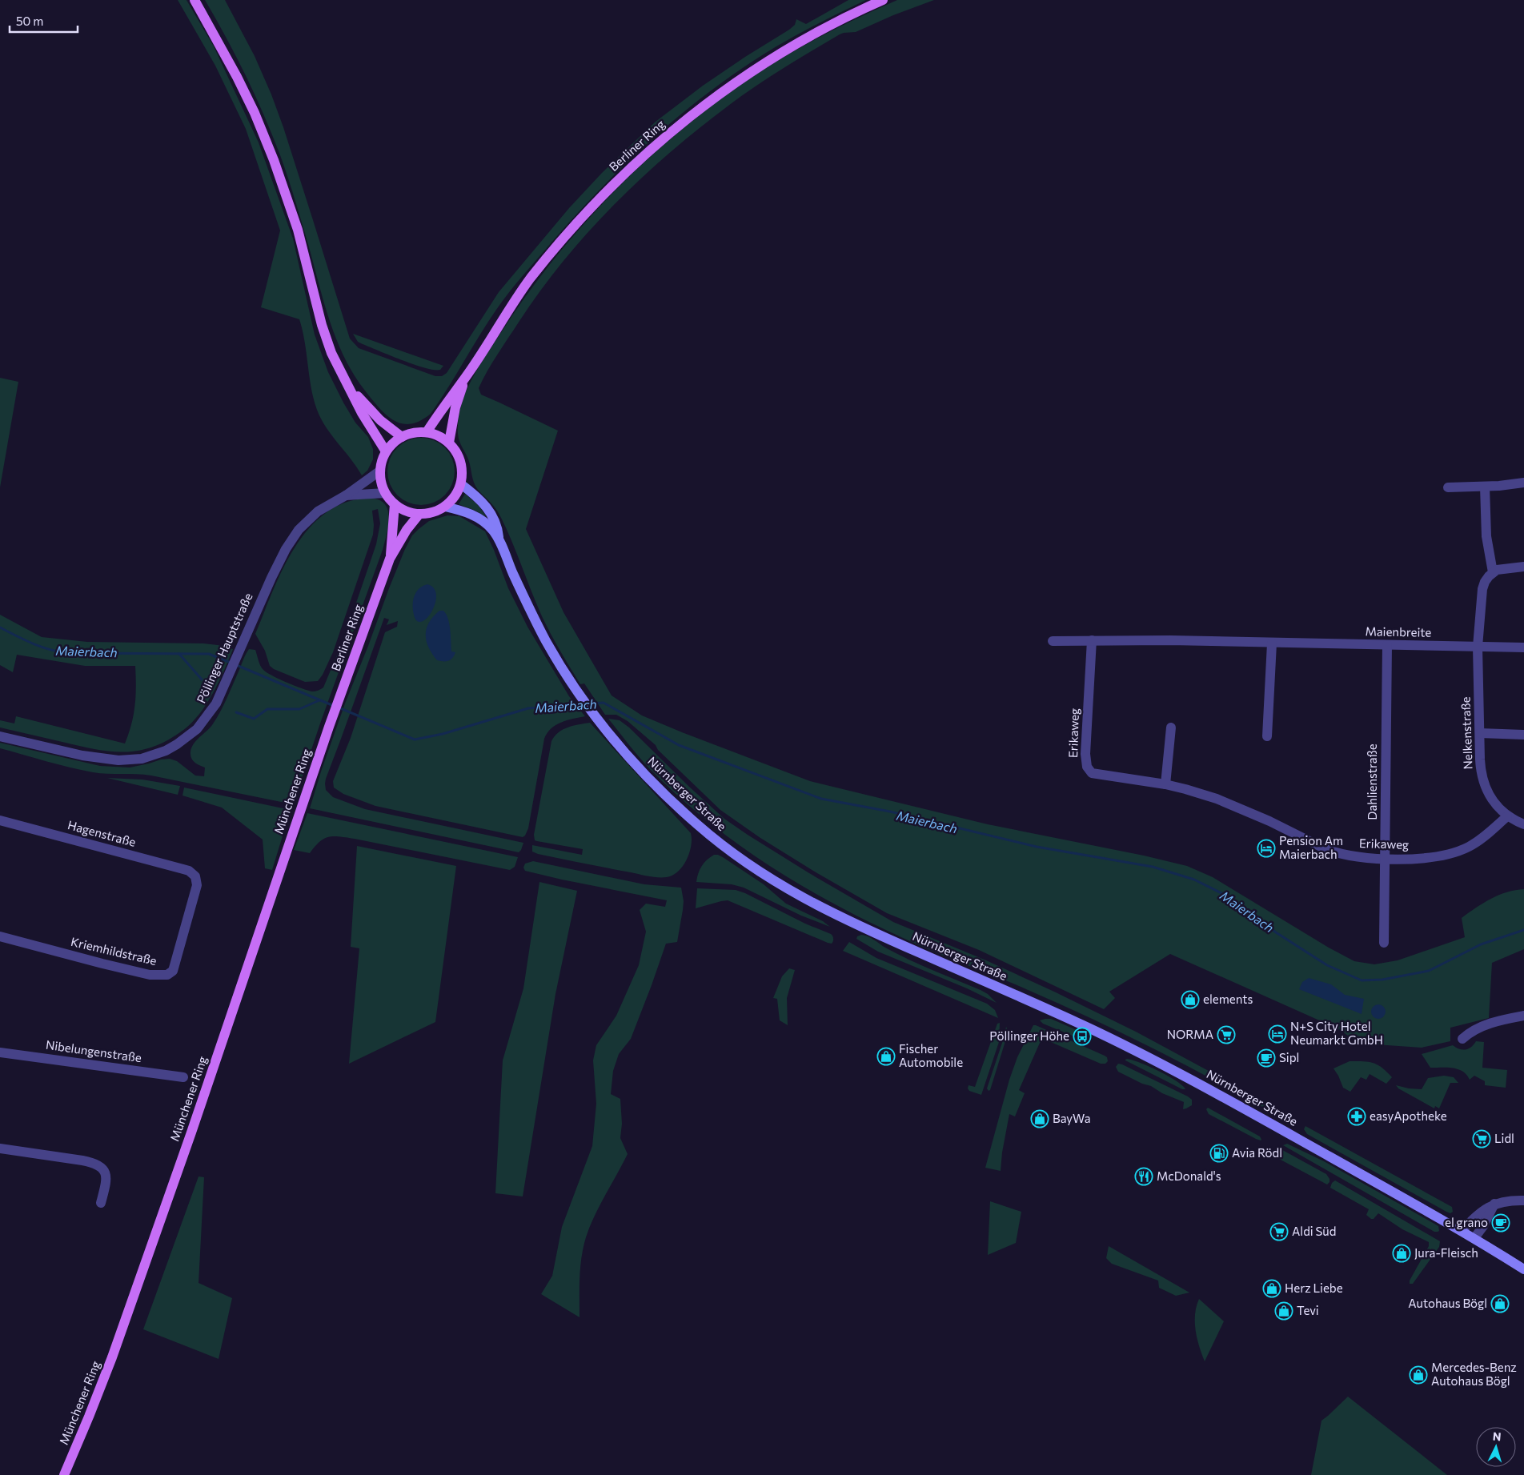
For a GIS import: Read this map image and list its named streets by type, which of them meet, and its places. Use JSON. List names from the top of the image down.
{
  "streets": {
    "main road": ["Berliner Ring", "Münchener Ring", "Nürnberger Straße"],
    "street": [
      "Maienbreite",
      "Pöllinger Hauptstraße",
      "Erikaweg",
      "Nelkenstraße",
      "Dahlienstraße",
      "Hagenstraße",
      "Kriemhildstraße",
      "Nibelungenstraße"
    ]
  },
  "crossings": [
    ["Berliner Ring", "Pöllinger Hauptstraße"],
    ["Berliner Ring", "Münchener Ring"],
    ["Berliner Ring", "Nürnberger Straße"],
    ["Maienbreite", "Erikaweg"],
    ["Maienbreite", "Nelkenstraße"],
    ["Maienbreite", "Dahlienstraße"],
    ["Pöllinger Hauptstraße", "Nürnberger Straße"],
    ["Erikaweg", "Nelkenstraße"],
    ["Erikaweg", "Dahlienstraße"],
    ["Hagenstraße", "Kriemhildstraße"]
  ],
  "water": ["Maierbach"],
  "places": {
    "hotel": ["Pension Am Maierbach", "N+S City Hotel Neumarkt GmbH"],
    "shop": [
      "elements",
      "Fischer Automobile",
      "BayWa",
      "Jura-Fleisch",
      "Herz Liebe",
      "Autohaus Bögl",
      "Tevi",
      "Mercedes-Benz Autohaus Bögl"
    ],
    "supermarket": ["NORMA", "Lidl", "Aldi Süd"],
    "bus stop": ["Pöllinger Höhe"],
    "cafe": ["Sipl", "el grano"],
    "pharmacy": ["easyApotheke"],
    "fuel station": ["Avia Rödl"],
    "restaurant": ["McDonald's"]
  },
  "scale_bar": "50 m",
  "north": "top"
}
